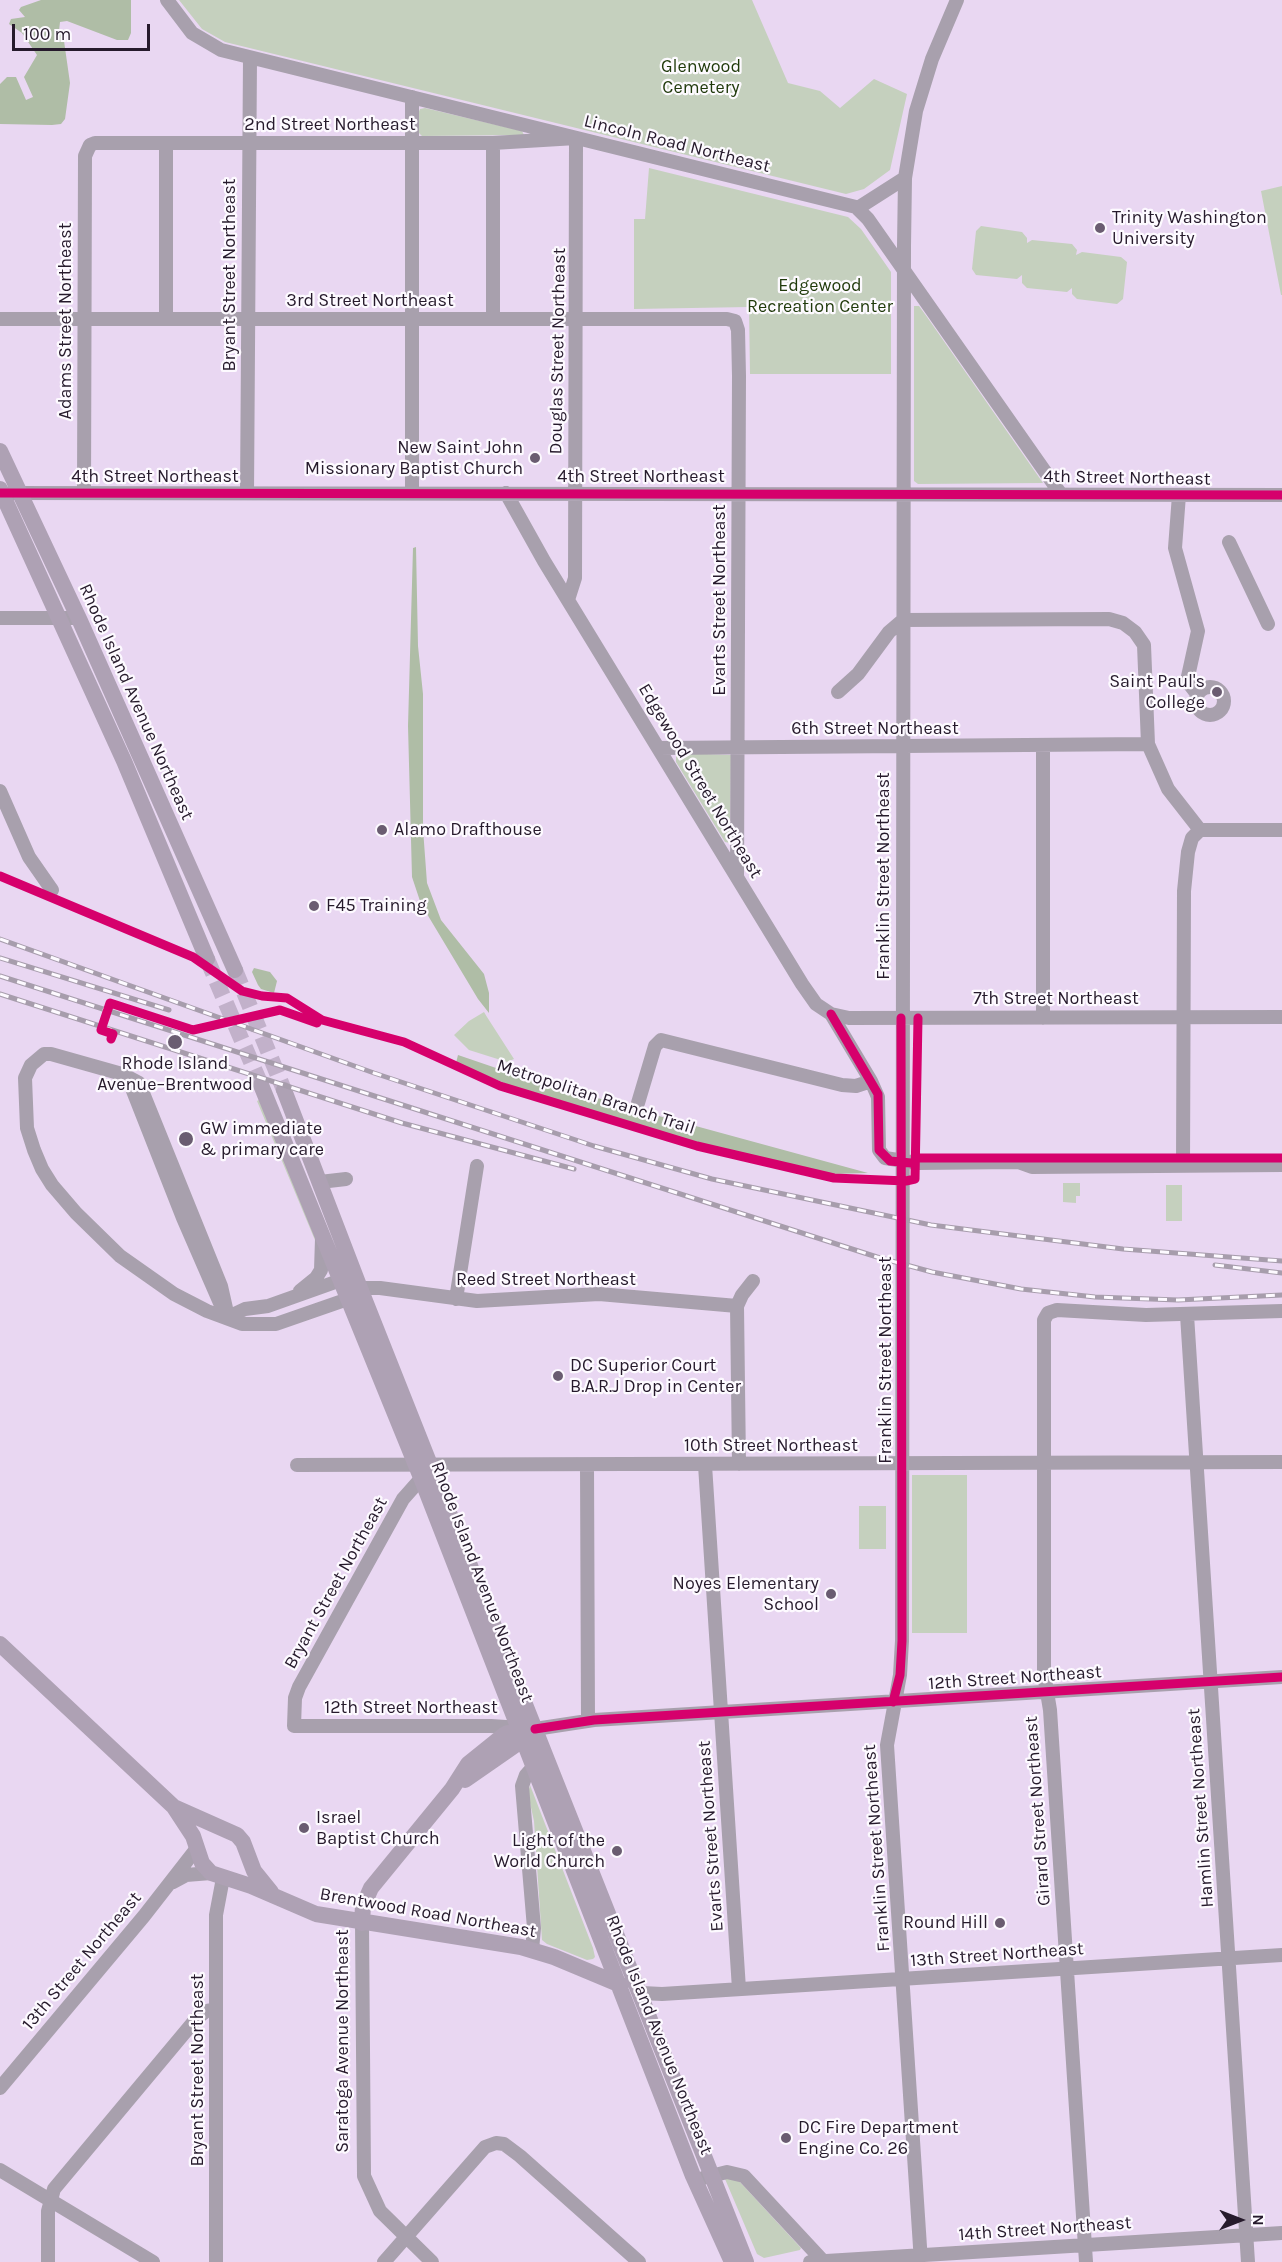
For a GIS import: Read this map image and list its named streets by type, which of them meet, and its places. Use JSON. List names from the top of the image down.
{
  "streets": {
    "main road": ["Rhode Island Avenue Northeast", "Brentwood Road Northeast", "Saratoga Avenue Northeast"],
    "street": [
      "2nd Street Northeast",
      "Lincoln Road Northeast",
      "Bryant Street Northeast",
      "3rd Street Northeast",
      "Adams Street Northeast",
      "Douglas Street Northeast",
      "4th Street Northeast",
      "Evarts Street Northeast",
      "6th Street Northeast",
      "Edgewood Street Northeast",
      "Franklin Street Northeast",
      "7th Street Northeast",
      "Reed Street Northeast",
      "10th Street Northeast",
      "12th Street Northeast",
      "Hamlin Street Northeast",
      "Girard Street Northeast",
      "13th Street Northeast",
      "14th Street Northeast"
    ],
    "cycle path": ["Metropolitan Branch Trail"]
  },
  "crossings": [
    ["2nd Street Northeast", "Lincoln Road Northeast"],
    ["2nd Street Northeast", "Bryant Street Northeast"],
    ["2nd Street Northeast", "Adams Street Northeast"],
    ["2nd Street Northeast", "Douglas Street Northeast"],
    ["Lincoln Road Northeast", "Bryant Street Northeast"],
    ["Lincoln Road Northeast", "Douglas Street Northeast"],
    ["Bryant Street Northeast", "3rd Street Northeast"],
    ["Bryant Street Northeast", "4th Street Northeast"],
    ["Bryant Street Northeast", "Rhode Island Avenue Northeast"],
    ["Bryant Street Northeast", "10th Street Northeast"],
    ["Bryant Street Northeast", "12th Street Northeast"],
    ["Bryant Street Northeast", "Brentwood Road Northeast"],
    ["Bryant Street Northeast", "13th Street Northeast"],
    ["3rd Street Northeast", "Adams Street Northeast"],
    ["3rd Street Northeast", "Douglas Street Northeast"],
    ["3rd Street Northeast", "Evarts Street Northeast"],
    ["Adams Street Northeast", "4th Street Northeast"],
    ["Douglas Street Northeast", "4th Street Northeast"],
    ["Douglas Street Northeast", "Edgewood Street Northeast"],
    ["4th Street Northeast", "Evarts Street Northeast"],
    ["4th Street Northeast", "Rhode Island Avenue Northeast"],
    ["4th Street Northeast", "Edgewood Street Northeast"],
    ["4th Street Northeast", "Franklin Street Northeast"],
    ["Evarts Street Northeast", "6th Street Northeast"],
    ["Evarts Street Northeast", "Edgewood Street Northeast"],
    ["Evarts Street Northeast", "10th Street Northeast"],
    ["Evarts Street Northeast", "12th Street Northeast"],
    ["Evarts Street Northeast", "13th Street Northeast"],
    ["Rhode Island Avenue Northeast", "Reed Street Northeast"],
    ["Rhode Island Avenue Northeast", "10th Street Northeast"],
    ["Rhode Island Avenue Northeast", "12th Street Northeast"],
    ["Rhode Island Avenue Northeast", "Brentwood Road Northeast"],
    ["Rhode Island Avenue Northeast", "13th Street Northeast"],
    ["Rhode Island Avenue Northeast", "Saratoga Avenue Northeast"],
    ["6th Street Northeast", "Edgewood Street Northeast"],
    ["6th Street Northeast", "Franklin Street Northeast"],
    ["Edgewood Street Northeast", "7th Street Northeast"],
    ["Franklin Street Northeast", "7th Street Northeast"],
    ["Franklin Street Northeast", "10th Street Northeast"],
    ["Franklin Street Northeast", "12th Street Northeast"],
    ["Franklin Street Northeast", "13th Street Northeast"],
    ["Franklin Street Northeast", "14th Street Northeast"],
    ["10th Street Northeast", "Hamlin Street Northeast"],
    ["10th Street Northeast", "Girard Street Northeast"],
    ["12th Street Northeast", "Hamlin Street Northeast"],
    ["12th Street Northeast", "Girard Street Northeast"],
    ["12th Street Northeast", "Saratoga Avenue Northeast"],
    ["Hamlin Street Northeast", "Girard Street Northeast"],
    ["Hamlin Street Northeast", "13th Street Northeast"],
    ["Hamlin Street Northeast", "14th Street Northeast"],
    ["Girard Street Northeast", "13th Street Northeast"],
    ["Girard Street Northeast", "14th Street Northeast"],
    ["Brentwood Road Northeast", "13th Street Northeast"],
    ["Brentwood Road Northeast", "Saratoga Avenue Northeast"]
  ],
  "parks": ["Glenwood Cemetery", "Edgewood Recreation Center"],
  "places": [
    "Trinity Washington University",
    "New Saint John Missionary Baptist Church",
    "Saint Paul's College",
    "Alamo Drafthouse",
    "F45 Training",
    "Rhode Island Avenue–Brentwood",
    "GW immediate & primary care",
    "DC Superior Court B.A.R.J Drop in Center",
    "Noyes Elementary School",
    "Israel Baptist Church",
    "Light of the World Church",
    "Round Hill",
    "DC Fire Department Engine Co. 26"
  ],
  "scale_bar": "100 m",
  "north": "right"
}
